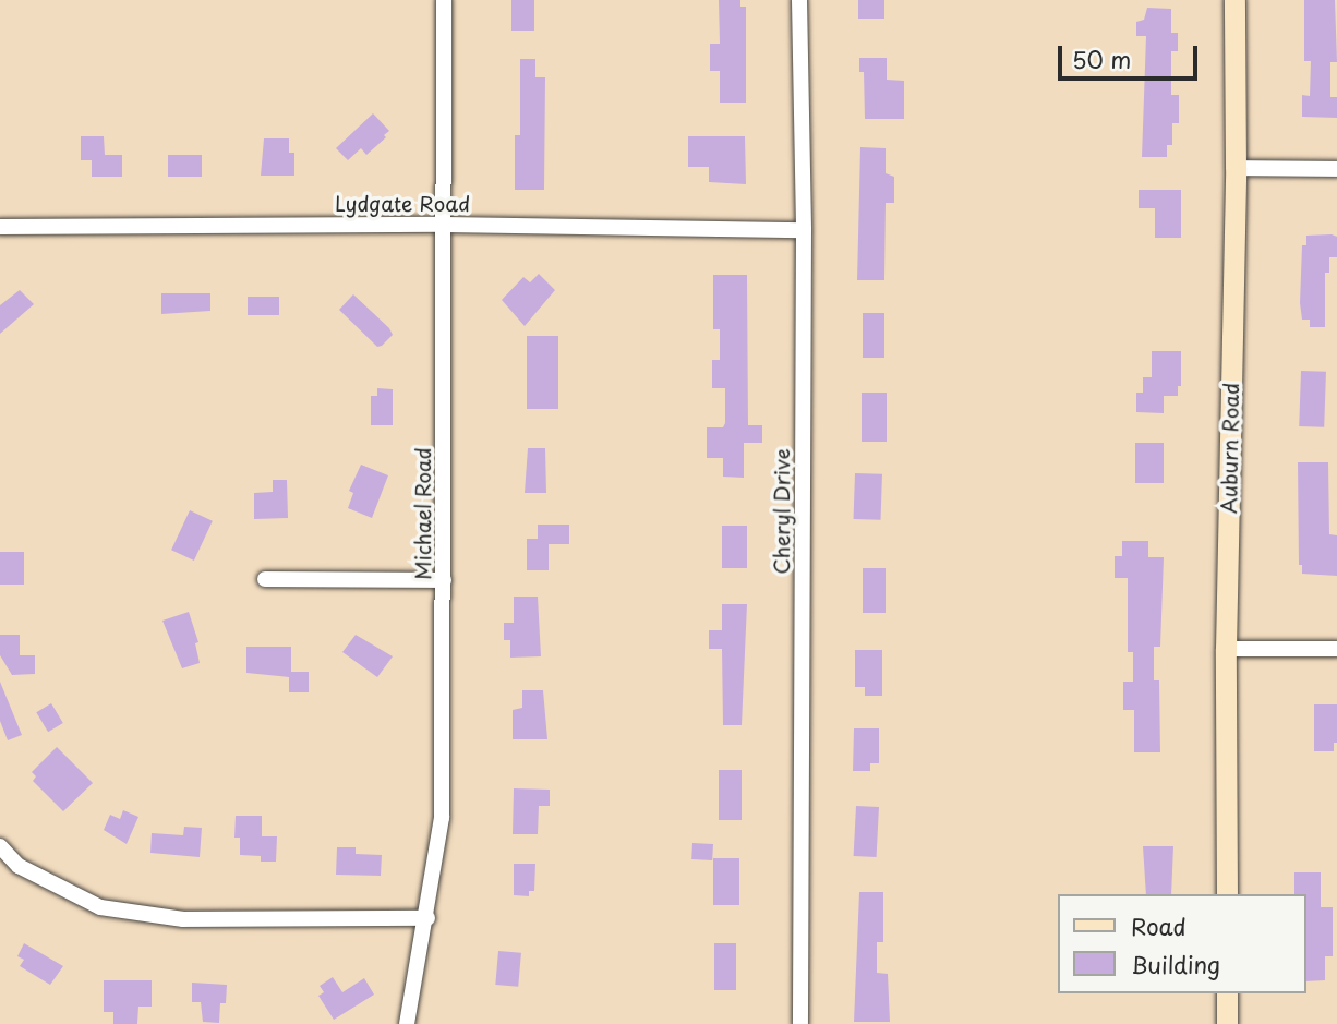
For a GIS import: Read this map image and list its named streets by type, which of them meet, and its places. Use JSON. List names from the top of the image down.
{
  "streets": {
    "street": [
      "Lydgate Road",
      "Auburn Road",
      "Cheryl Drive",
      "Michael Road"
    ]
  },
  "crossings": [
    ["Lydgate Road", "Cheryl Drive"],
    ["Lydgate Road", "Michael Road"]
  ],
  "legend": ["Road", "Building"],
  "scale_bar": "50 m"
}
